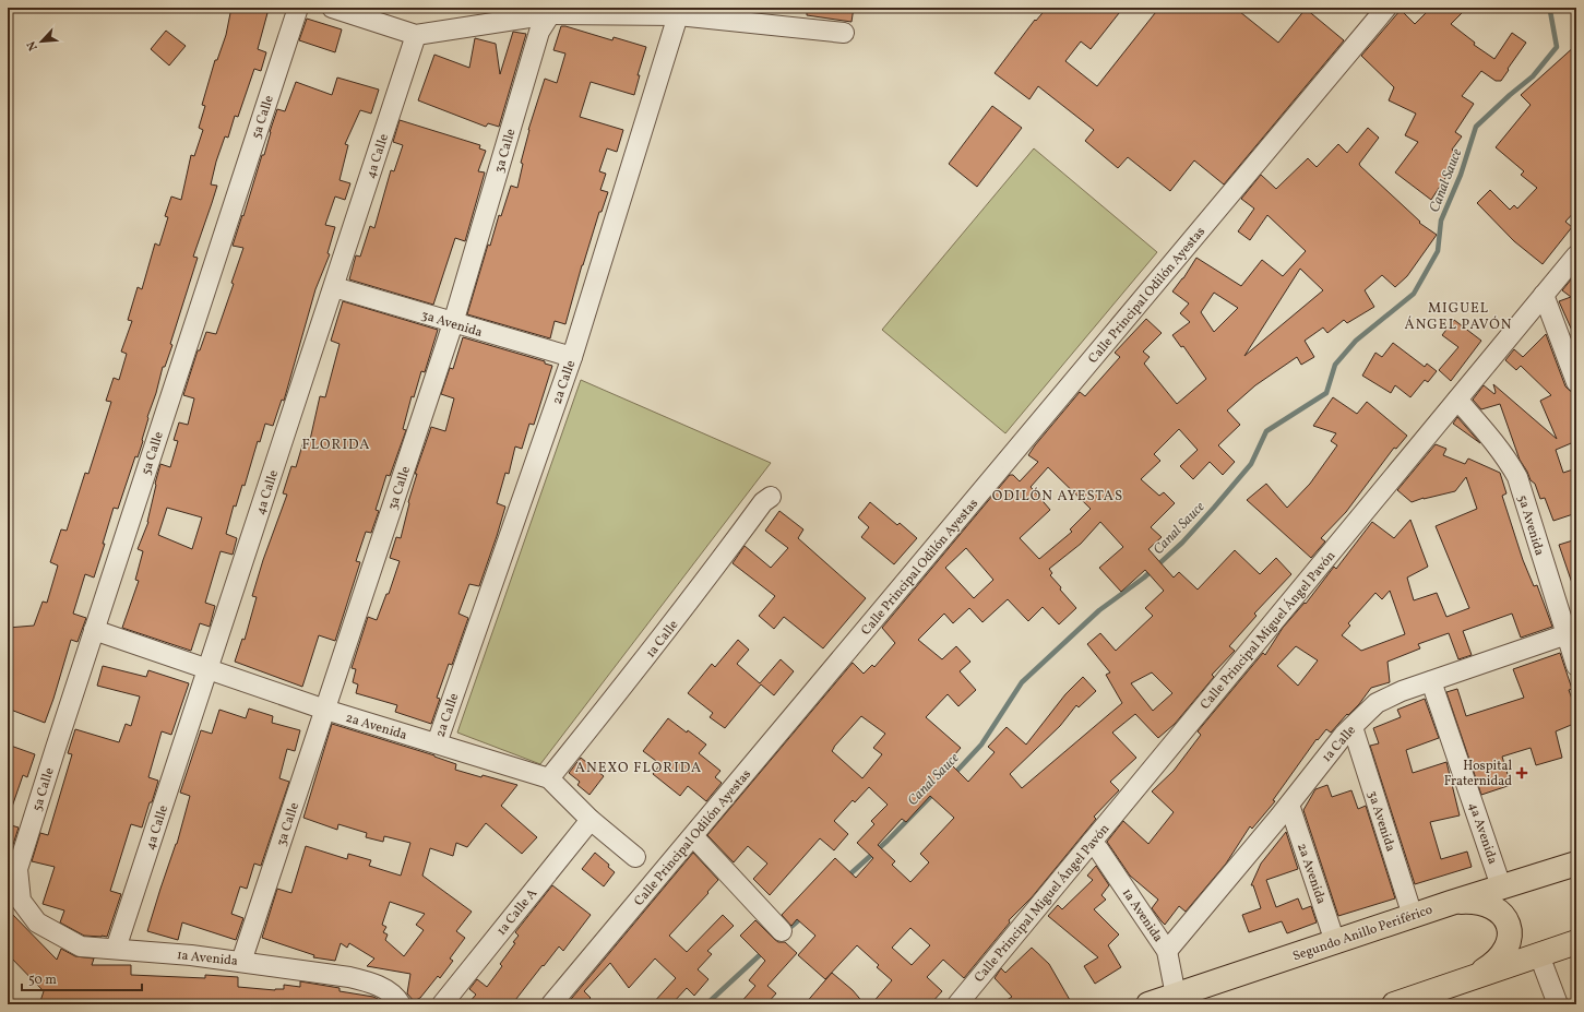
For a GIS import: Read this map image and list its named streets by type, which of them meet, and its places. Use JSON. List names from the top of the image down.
{
  "streets": {
    "main road": ["Segundo Anillo Periférico"],
    "street": [
      "5a Calle",
      "3a Calle",
      "4a Calle",
      "Calle Principal Odilón Ayestas",
      "3a Avenida",
      "2a Calle",
      "5a Avenida",
      "Calle Principal Miguel Ángel Pavón",
      "1a Calle",
      "2a Avenida",
      "4a Avenida",
      "1a Calle A",
      "1a Avenida"
    ]
  },
  "crossings": [
    ["5a Calle", "2a Avenida"],
    ["5a Calle", "1a Avenida"],
    ["3a Calle", "3a Avenida"],
    ["3a Calle", "2a Avenida"],
    ["3a Calle", "1a Avenida"],
    ["4a Calle", "3a Avenida"],
    ["4a Calle", "2a Avenida"],
    ["4a Calle", "1a Avenida"],
    ["3a Avenida", "2a Calle"],
    ["3a Avenida", "1a Calle"],
    ["3a Avenida", "Segundo Anillo Periférico"],
    ["2a Calle", "2a Avenida"],
    ["5a Avenida", "Calle Principal Miguel Ángel Pavón"],
    ["5a Avenida", "1a Calle"],
    ["Calle Principal Miguel Ángel Pavón", "1a Avenida"],
    ["1a Calle", "2a Avenida"],
    ["1a Calle", "4a Avenida"],
    ["1a Calle", "1a Avenida"],
    ["2a Avenida", "1a Calle A"],
    ["2a Avenida", "Segundo Anillo Periférico"],
    ["4a Avenida", "Segundo Anillo Periférico"],
    ["1a Avenida", "Segundo Anillo Periférico"]
  ],
  "districts": [
    "MIGUEL ÁNGEL PAVÓN",
    "FLORIDA",
    "ODILÓN AYESTAS",
    "ANEXO FLORIDA"
  ],
  "water": ["Canal Sauce"],
  "places": {
    "health": ["Hospital Fraternidad"]
  },
  "scale_bar": "50 m",
  "north": "bottom left"
}
